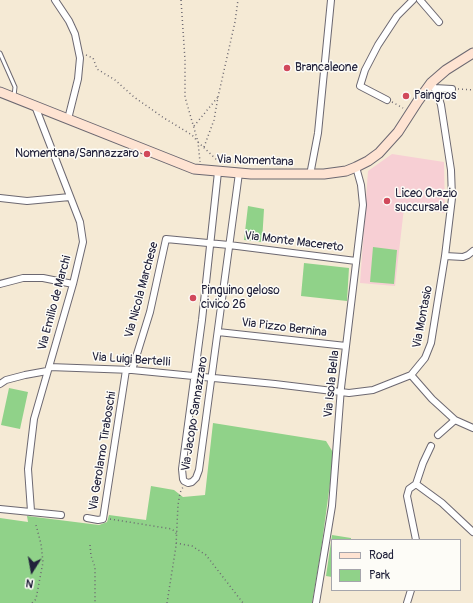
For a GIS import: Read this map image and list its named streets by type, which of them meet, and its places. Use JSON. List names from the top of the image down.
{
  "streets": {
    "main road": ["Via Nomentana"],
    "street": [
      "Via Monte Macereto",
      "Via Nicola Marchese",
      "Via Emilio de Marchi",
      "Via Montasio",
      "Via Pizzo Bernina",
      "Via Luigi Bertelli",
      "Via Isola Bella",
      "Via Jacopo Sannazzaro",
      "Via Gerolamo Tiraboschi"
    ]
  },
  "crossings": [
    ["Via Nomentana", "Via Emilio de Marchi"],
    ["Via Nomentana", "Via Montasio"],
    ["Via Nomentana", "Via Isola Bella"],
    ["Via Nomentana", "Via Jacopo Sannazzaro"],
    ["Via Monte Macereto", "Via Nicola Marchese"],
    ["Via Monte Macereto", "Via Isola Bella"],
    ["Via Monte Macereto", "Via Jacopo Sannazzaro"],
    ["Via Nicola Marchese", "Via Luigi Bertelli"],
    ["Via Nicola Marchese", "Via Gerolamo Tiraboschi"],
    ["Via Emilio de Marchi", "Via Luigi Bertelli"],
    ["Via Montasio", "Via Luigi Bertelli"],
    ["Via Montasio", "Via Isola Bella"],
    ["Via Montasio", "Via Jacopo Sannazzaro"],
    ["Via Pizzo Bernina", "Via Isola Bella"],
    ["Via Pizzo Bernina", "Via Jacopo Sannazzaro"],
    ["Via Luigi Bertelli", "Via Jacopo Sannazzaro"],
    ["Via Luigi Bertelli", "Via Gerolamo Tiraboschi"]
  ],
  "places": [
    "Brancaleone",
    "Paingros",
    "Nomentana/Sannazzaro",
    "Liceo Orazio succursale",
    "Pinguino geloso civico 26"
  ],
  "legend": ["Road", "Park"],
  "north": "bottom"
}
